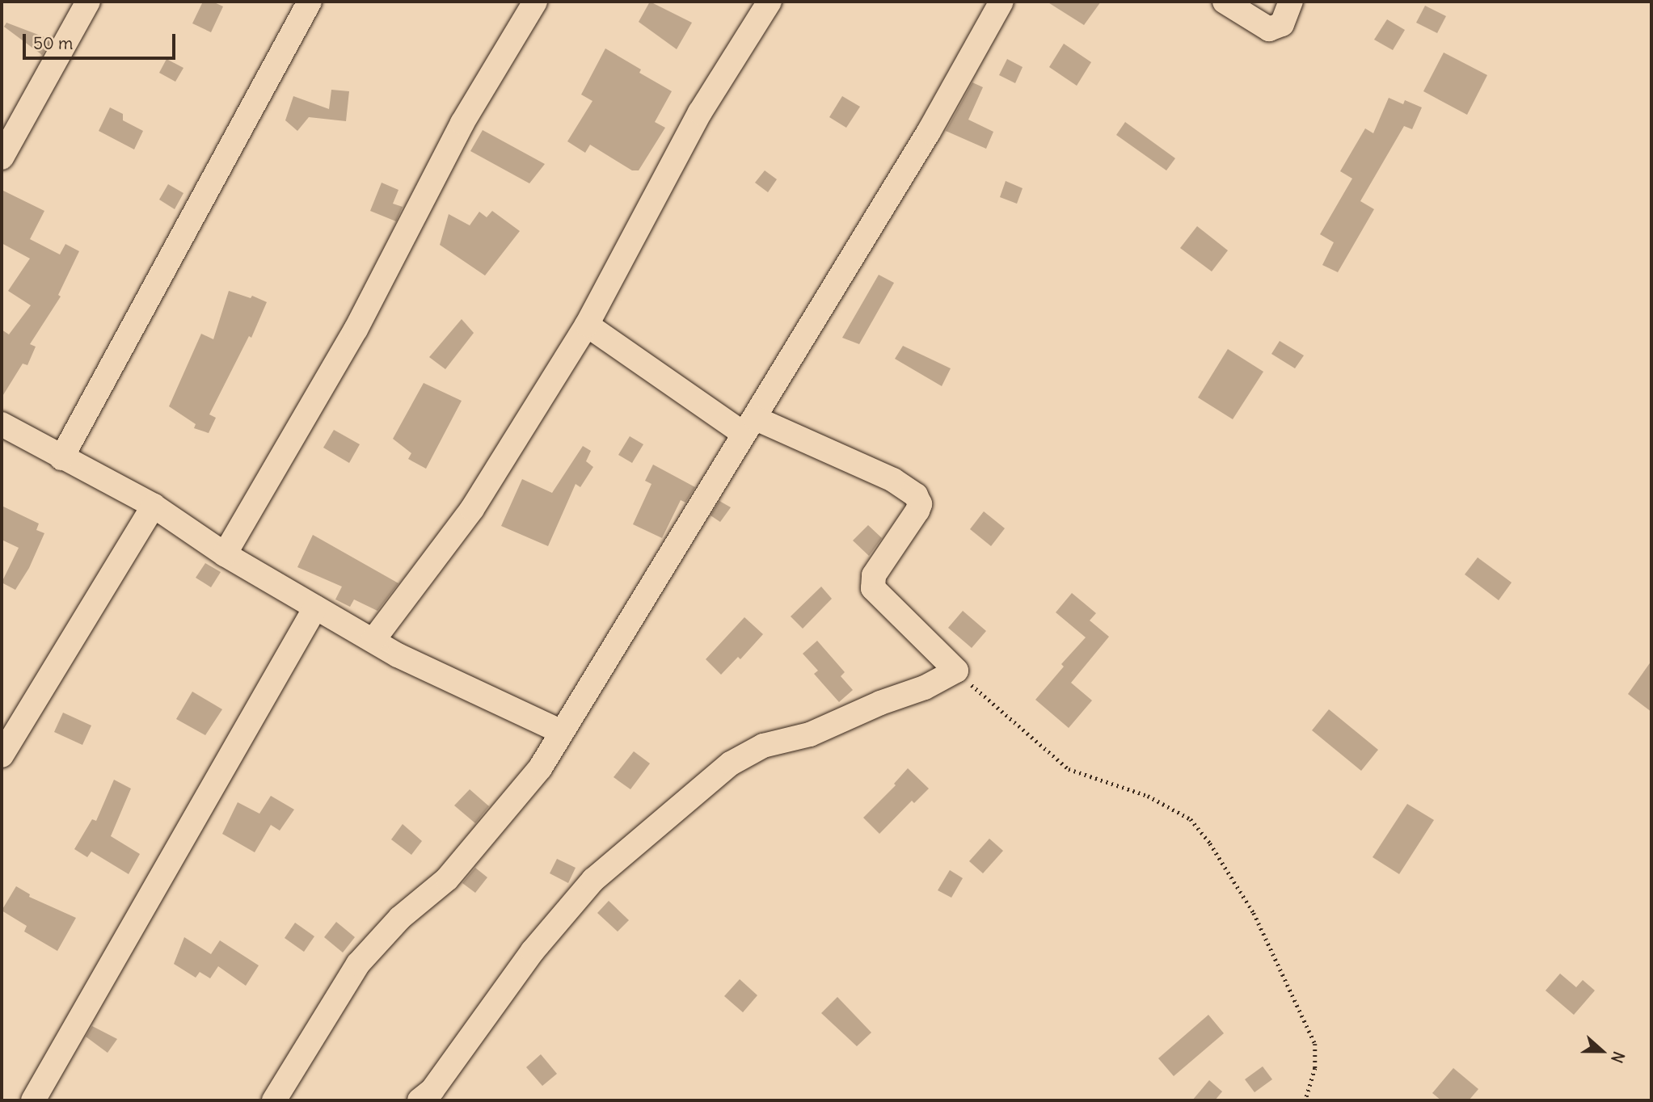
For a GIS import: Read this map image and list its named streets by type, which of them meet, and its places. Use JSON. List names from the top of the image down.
{
  "scale_bar": "50 m",
  "north": "right"
}
